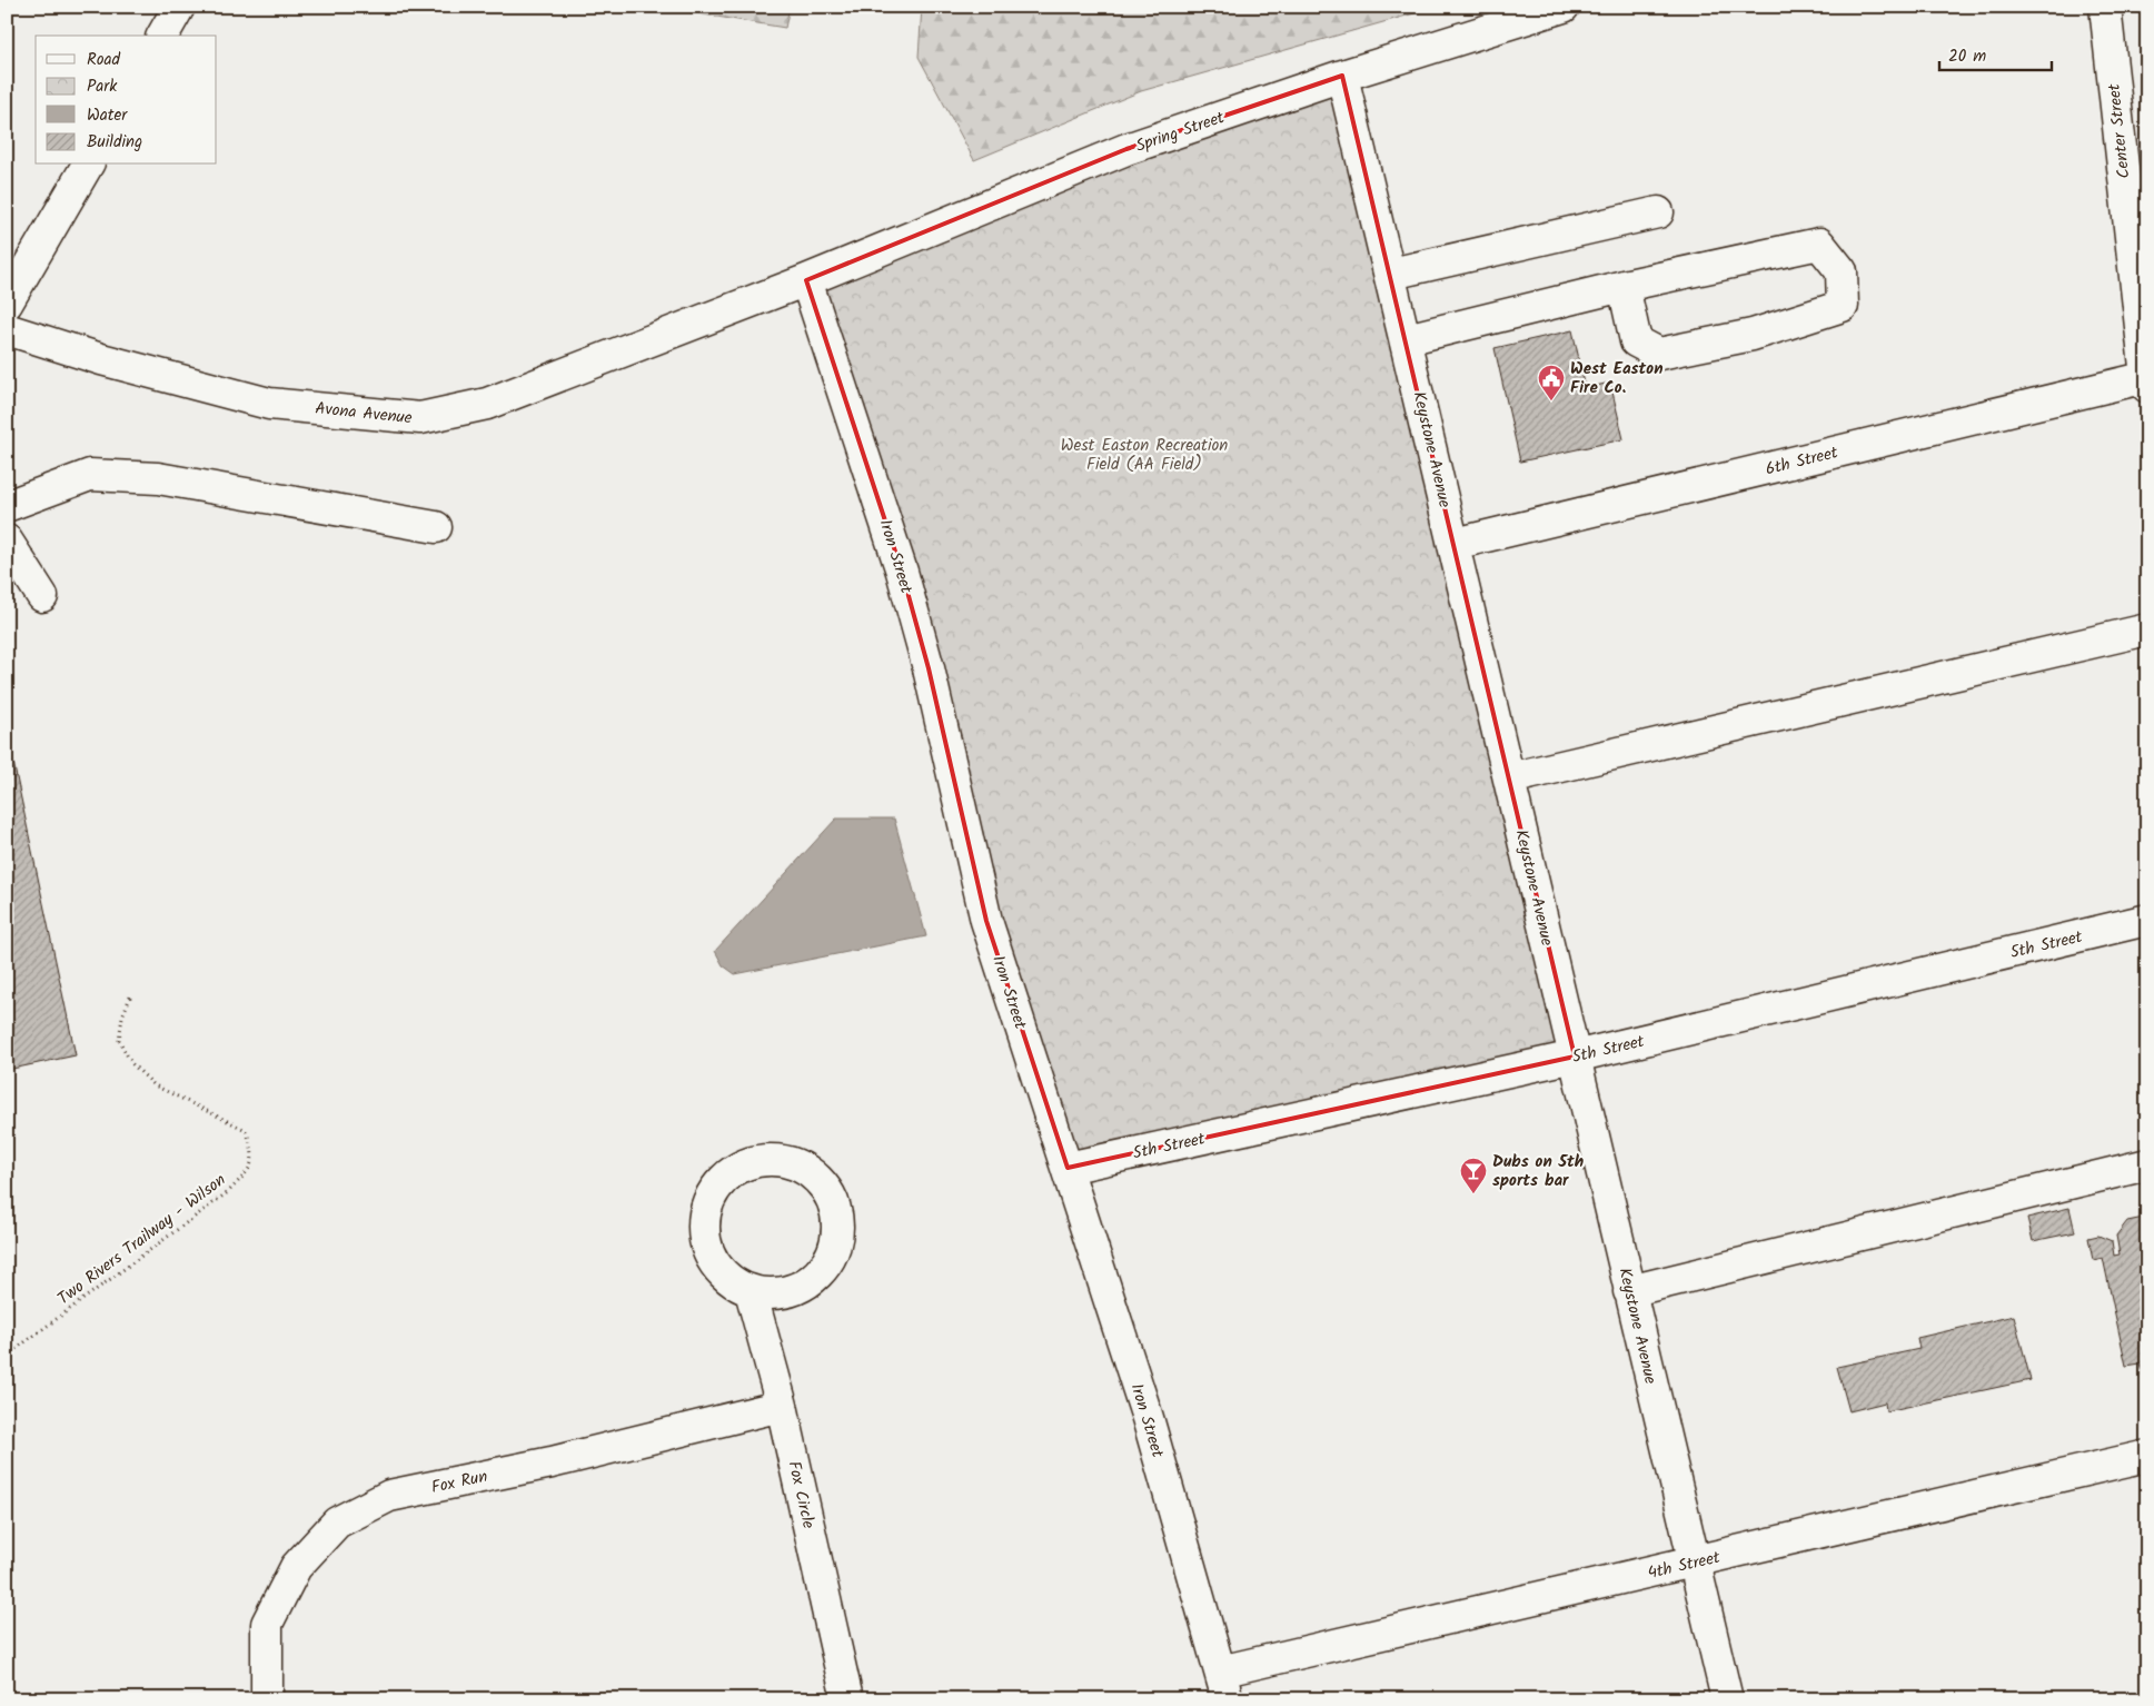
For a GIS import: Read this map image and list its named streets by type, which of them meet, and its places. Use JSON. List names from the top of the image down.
{
  "streets": {
    "street": [
      "Spring Street",
      "Center Street",
      "Avona Avenue",
      "Keystone Avenue",
      "6th Street",
      "Iron Street",
      "5th Street",
      "Fox Run",
      "Fox Circle",
      "4th Street"
    ],
    "path": ["Two Rivers Trailway - Wilson"]
  },
  "crossings": [
    ["Spring Street", "Avona Avenue"],
    ["Spring Street", "Keystone Avenue"],
    ["Spring Street", "Iron Street"],
    ["Center Street", "6th Street"],
    ["Avona Avenue", "Iron Street"],
    ["Keystone Avenue", "6th Street"],
    ["Keystone Avenue", "5th Street"],
    ["Keystone Avenue", "4th Street"],
    ["Iron Street", "5th Street"],
    ["Iron Street", "4th Street"],
    ["Fox Run", "Fox Circle"]
  ],
  "parks": ["West Easton Recreation Field (AA Field)"],
  "places": {
    "public building": ["West Easton Fire Co."],
    "bar": ["Dubs on 5th sports bar"]
  },
  "legend": [
    "Road",
    "Park",
    "Water",
    "Building"
  ],
  "scale_bar": "20 m"
}
